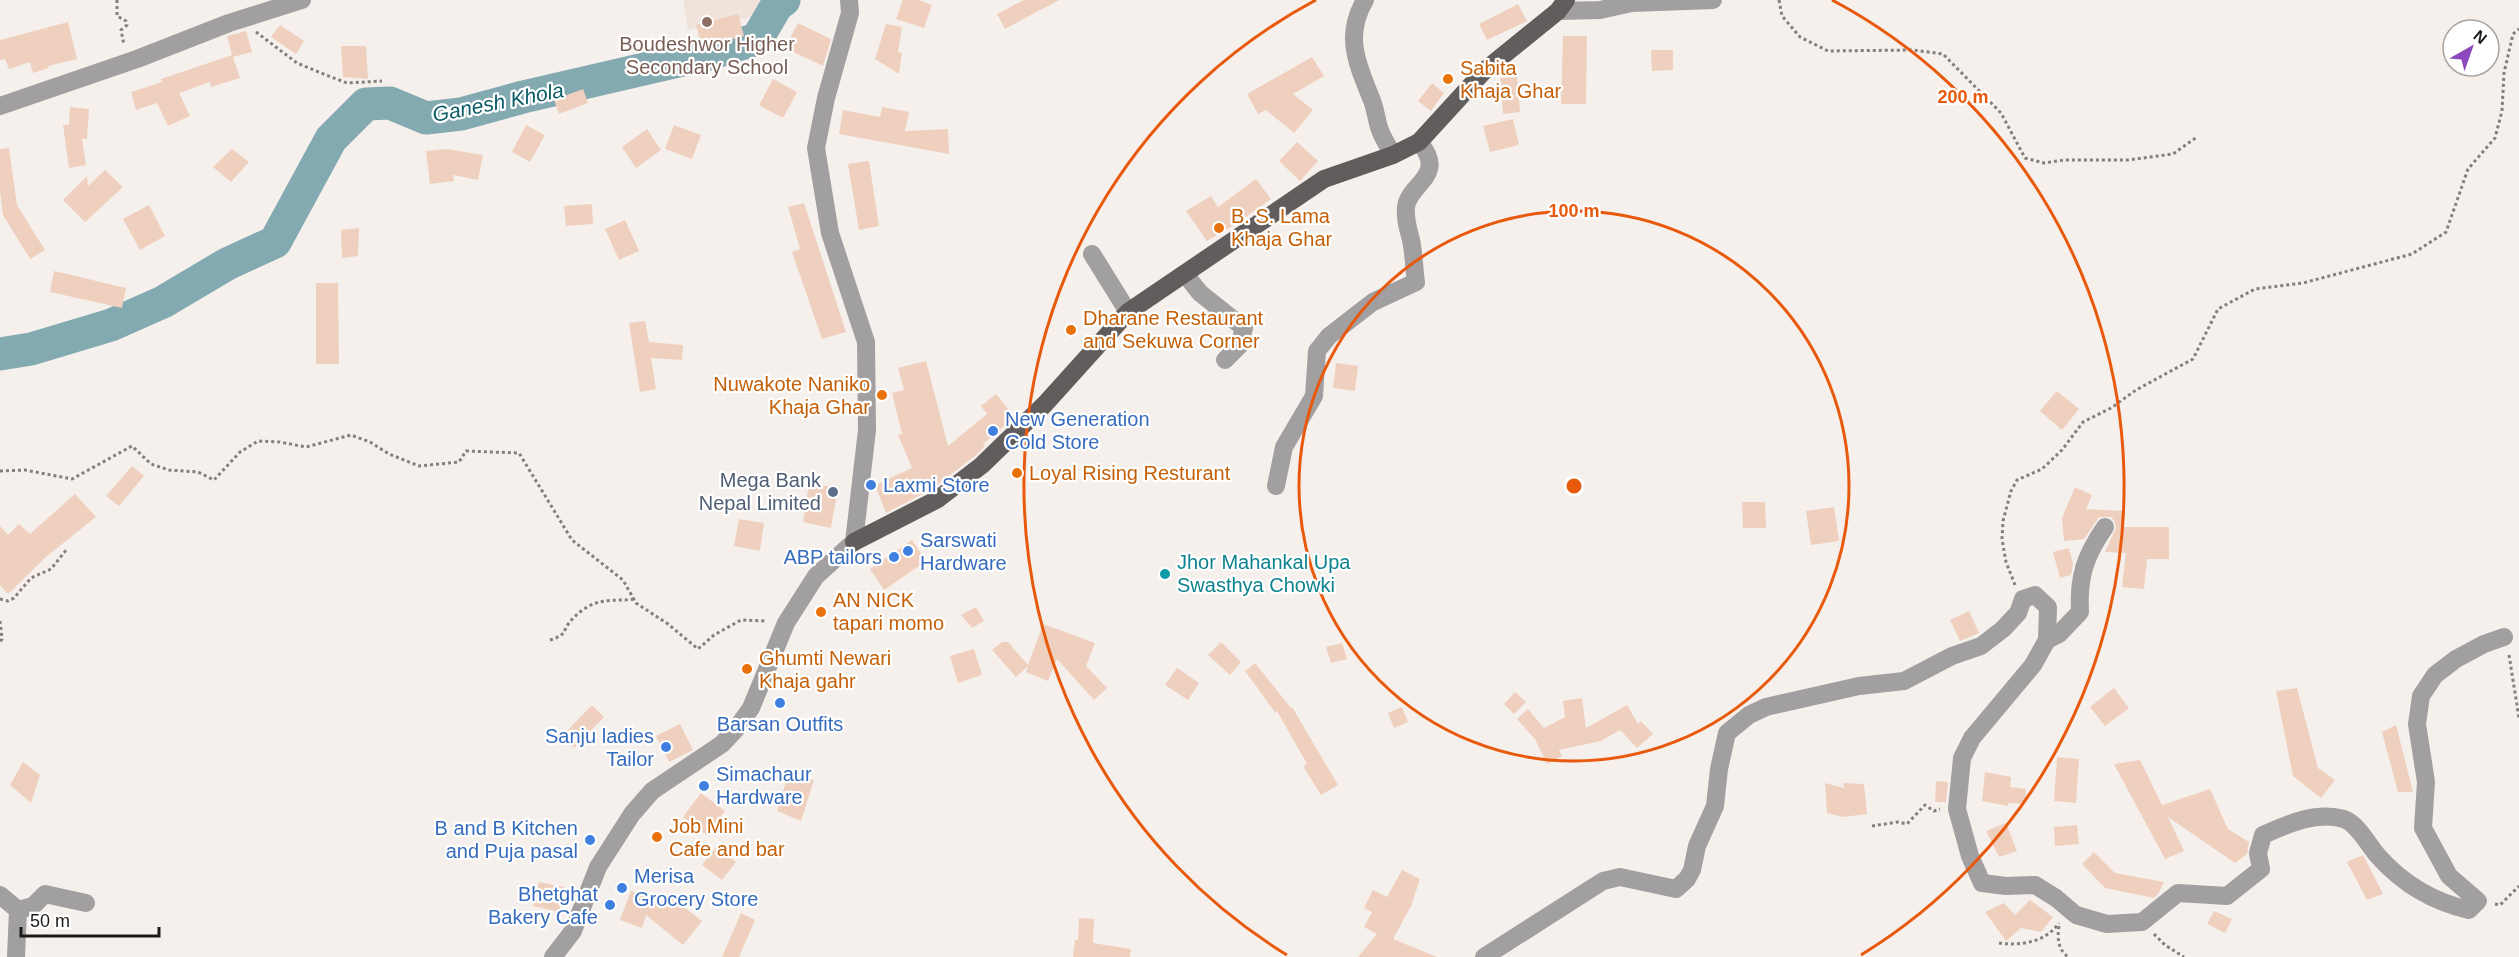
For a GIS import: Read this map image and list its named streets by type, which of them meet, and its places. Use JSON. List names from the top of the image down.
{
  "water": ["Ganesh Khola"],
  "places": [
    "Boudeshwor Higher Secondary School",
    "Sabita Khaja Ghar",
    "B. S. Lama Khaja Ghar",
    "Dharane Restaurant and Sekuwa Corner",
    "Nuwakote Naniko Khaja Ghar",
    "New Generation Cold Store",
    "Loyal Rising Resturant",
    "Laxmi Store",
    "Mega Bank Nepal Limited",
    "Sarswati Hardware",
    "ABP tailors",
    "Jhor Mahankal Upa Swasthya Chowki",
    "AN NICK tapari momo",
    "Ghumti Newari Khaja gahr",
    "Barsan Outfits",
    "Sanju ladies Tailor",
    "Simachaur Hardware",
    "Job Mini Cafe and bar",
    "B and B Kitchen and Puja pasal",
    "Merisa Grocery Store",
    "Bhetghat Bakery Cafe"
  ],
  "scale_bar": "50 m",
  "north": "top right",
  "rings": ["200 m", "100 m"]
}
